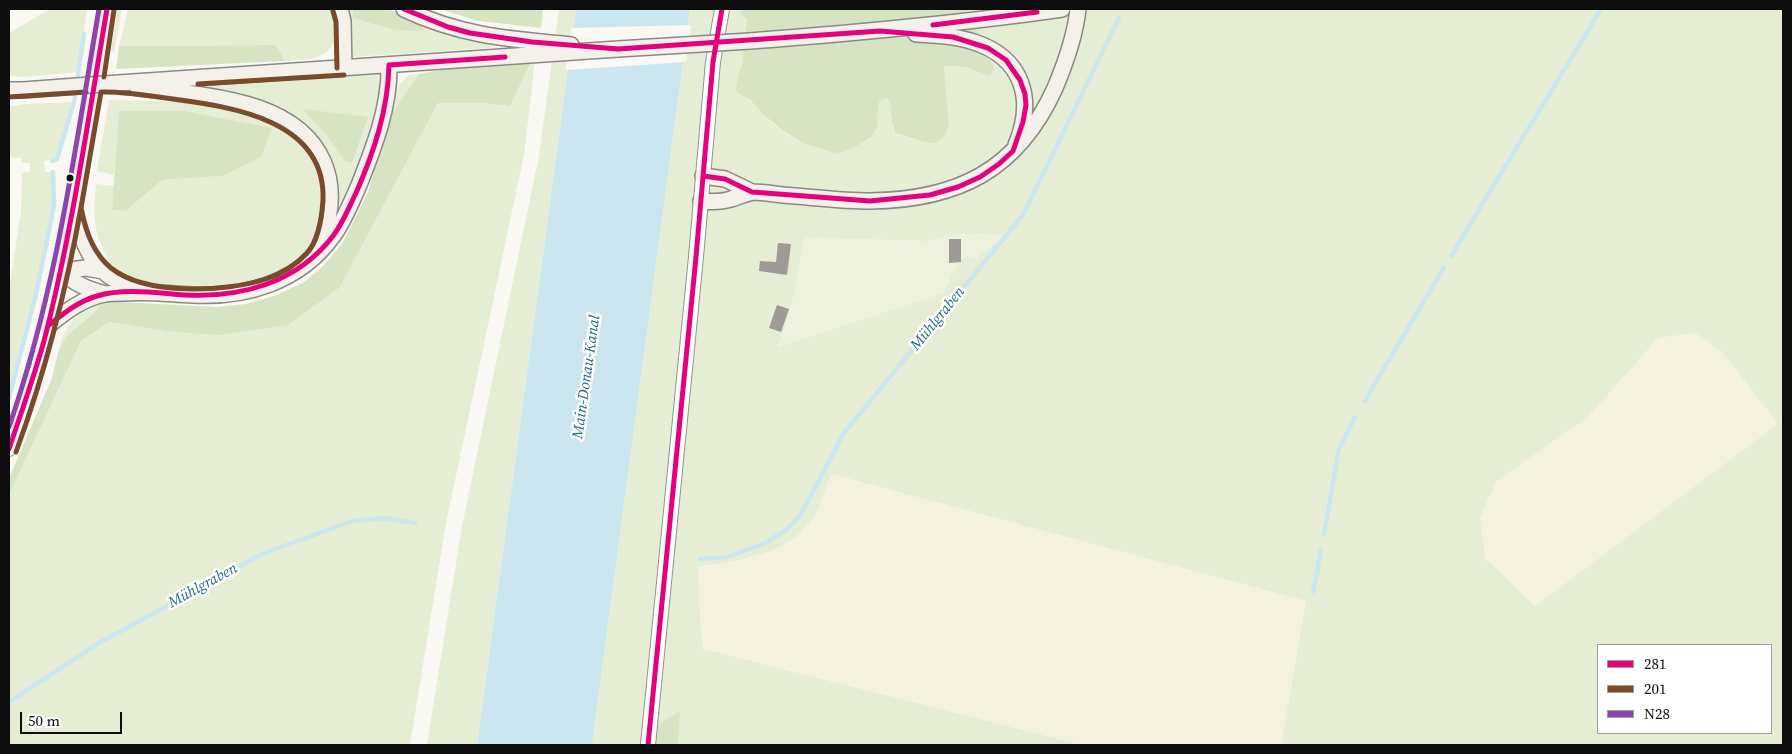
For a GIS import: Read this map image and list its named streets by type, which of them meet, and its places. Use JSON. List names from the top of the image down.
{
  "water": ["Mühlgraben", "Main-Donau-Kanal"],
  "lines": ["transit line 281", "transit line N28", "transit line 201"],
  "legend": ["281", "201", "N28"],
  "scale_bar": "50 m"
}
